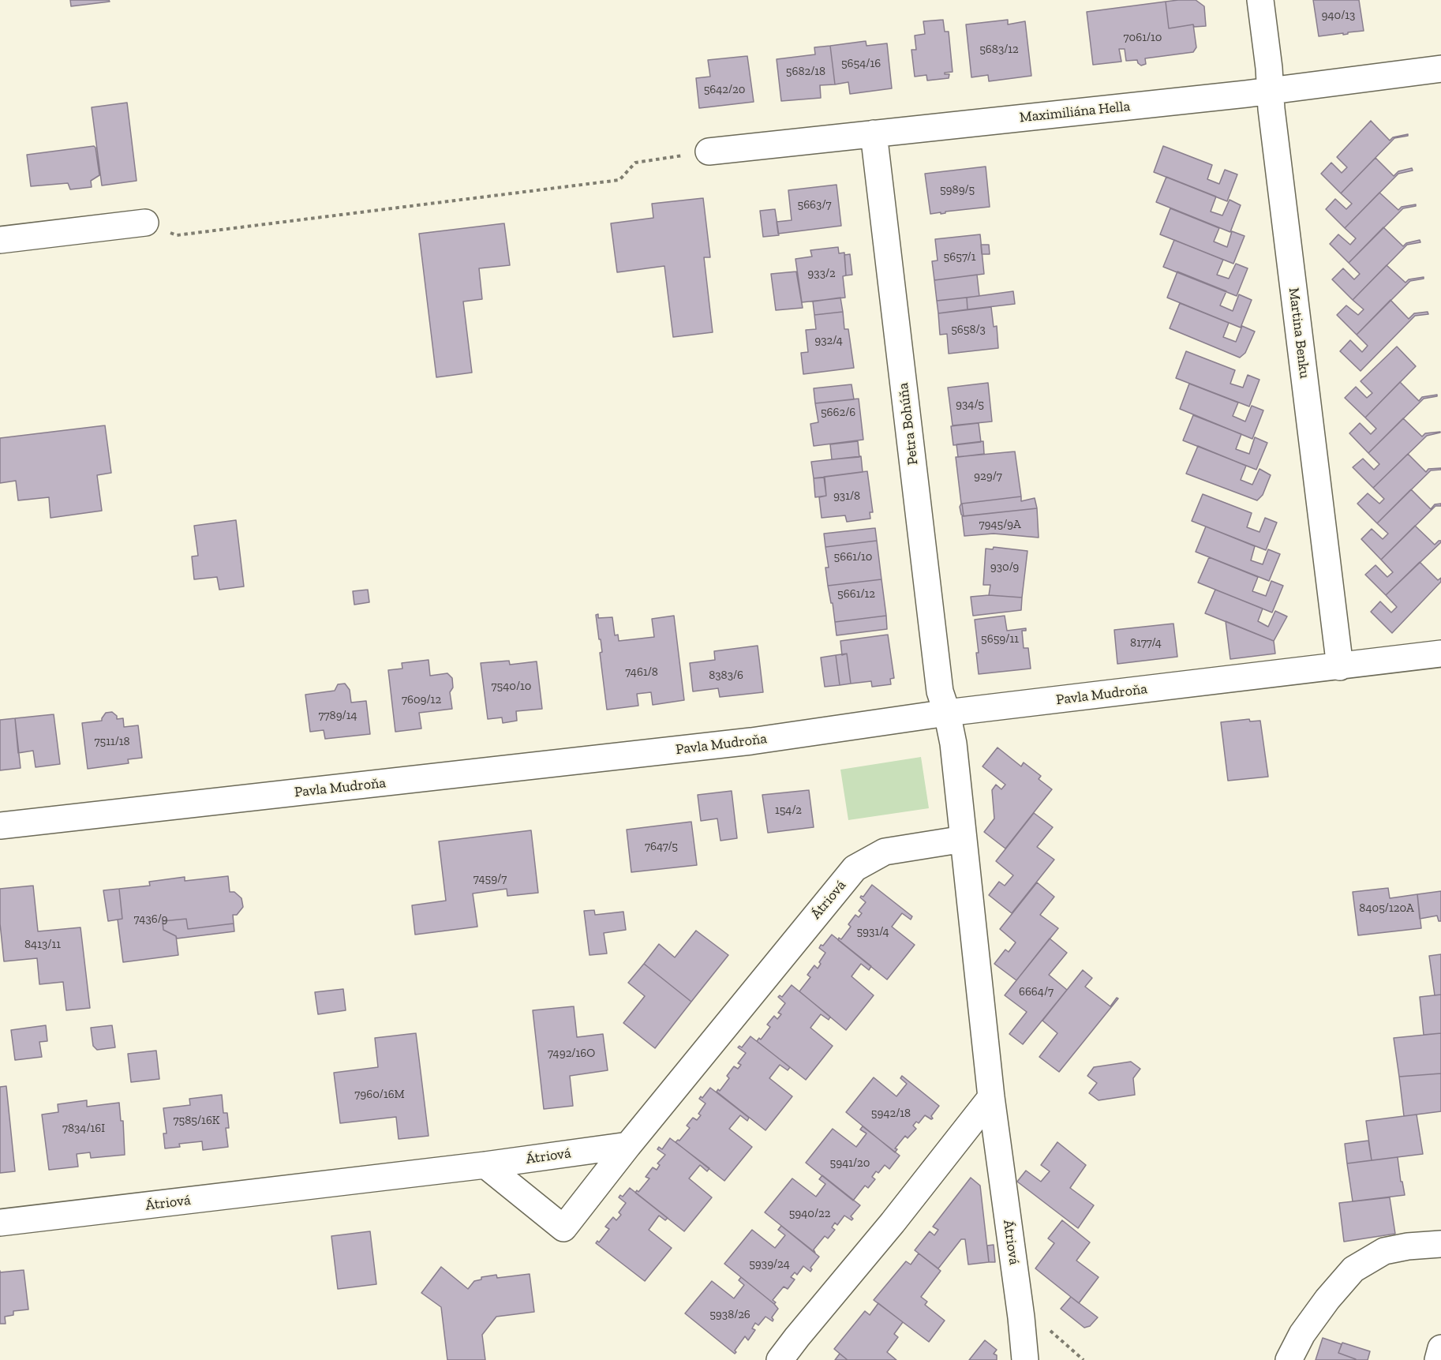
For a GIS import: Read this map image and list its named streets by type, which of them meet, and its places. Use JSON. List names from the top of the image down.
{
  "streets": {
    "street": [
      "Maximiliána Hella",
      "Martina Benku",
      "Petra Bohúňa",
      "Pavla Mudroňa",
      "Átriová"
    ]
  },
  "crossings": [
    ["Maximiliána Hella", "Martina Benku"],
    ["Maximiliána Hella", "Petra Bohúňa"],
    ["Martina Benku", "Pavla Mudroňa"],
    ["Petra Bohúňa", "Pavla Mudroňa"],
    ["Petra Bohúňa", "Átriová"],
    ["Pavla Mudroňa", "Átriová"]
  ],
  "house_numbers": [
    "940/13",
    "7061/10",
    "5683/12",
    "5654/16",
    "5682/18",
    "5642/20",
    "5989/5",
    "5663/7",
    "5657/1",
    "933/2",
    "5658/3",
    "932/4",
    "934/5",
    "5662/6",
    "929/7",
    "931/8",
    "7945/9A",
    "5661/10",
    "930/9",
    "5661/12",
    "5659/11",
    "8177/4",
    "7461/8",
    "8383/6",
    "7540/10",
    "7609/12",
    "7789/14",
    "7511/18",
    "154/2",
    "7647/5",
    "7459/7",
    "8405/120A",
    "7436/9",
    "5931/4",
    "8413/11",
    "6664/7",
    "7492/16O",
    "7960/16M",
    "5942/18",
    "7585/16K",
    "7834/16I",
    "5941/20",
    "5940/22",
    "5939/24",
    "5938/26"
  ]
}
